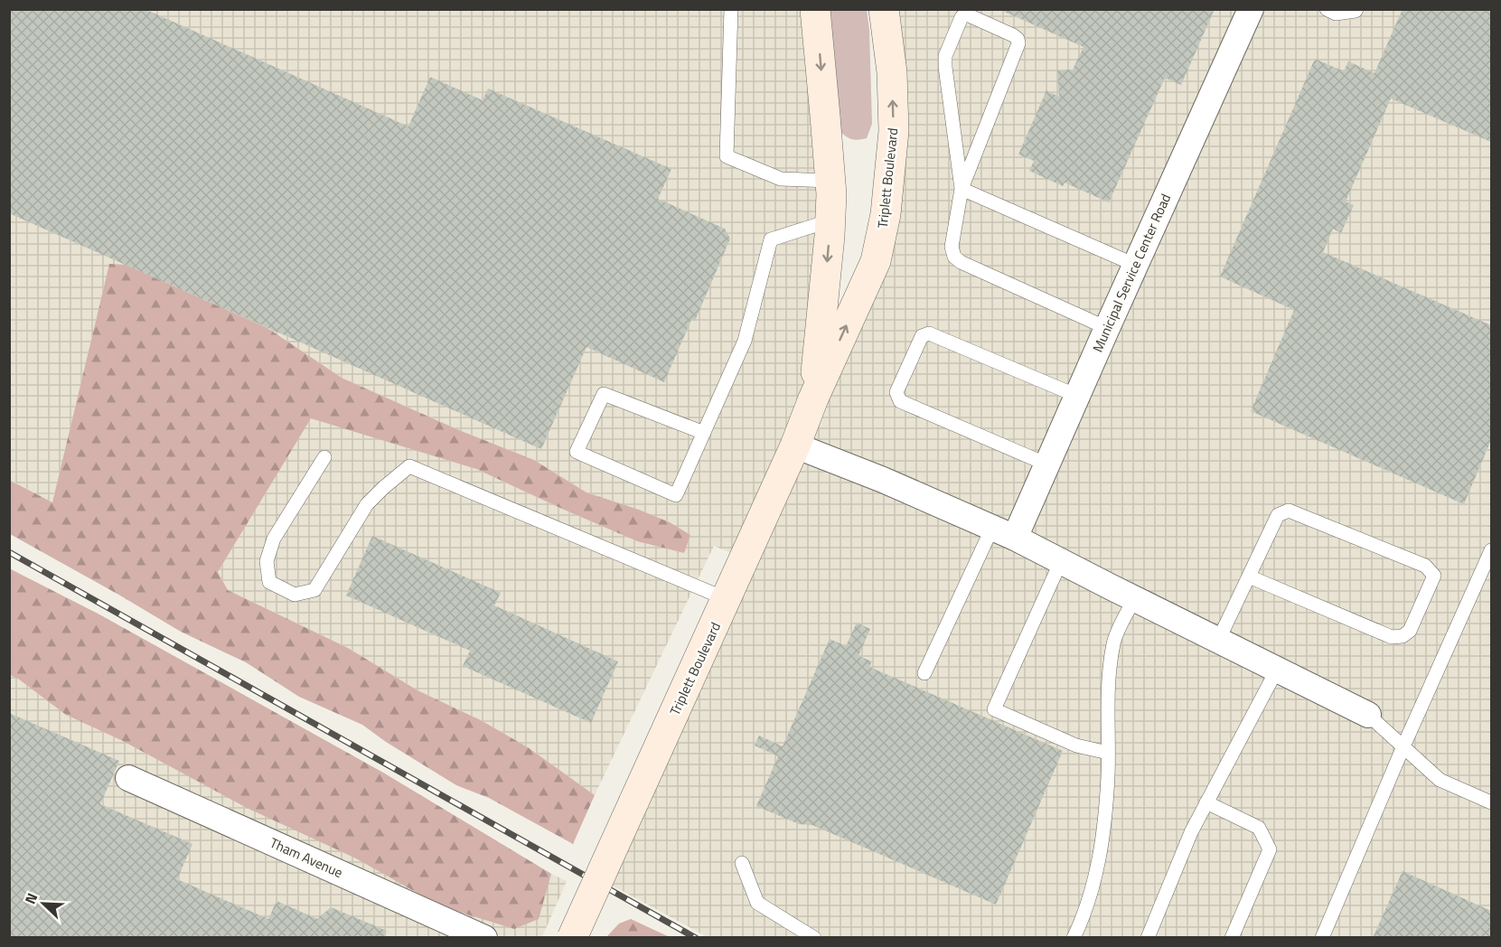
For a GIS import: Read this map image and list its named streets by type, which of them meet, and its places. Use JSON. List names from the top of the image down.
{
  "streets": {
    "main road": ["Triplett Boulevard"],
    "street": ["Municipal Service Center Road", "Tham Avenue"]
  },
  "north": "top left"
}
